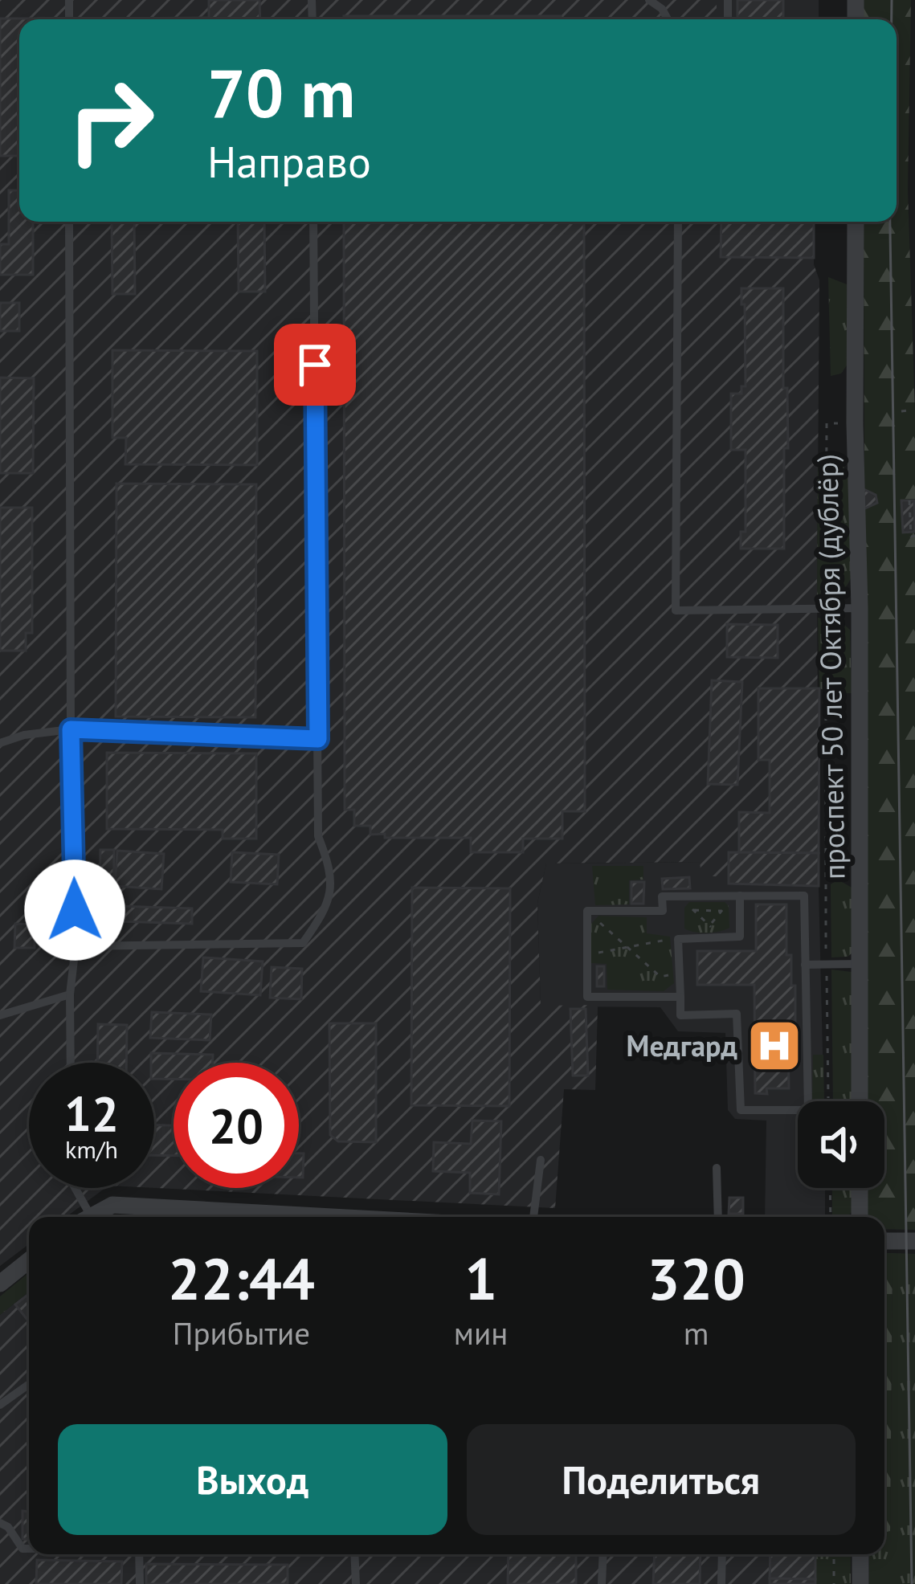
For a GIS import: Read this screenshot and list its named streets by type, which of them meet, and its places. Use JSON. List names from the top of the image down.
{
  "streets": {
    "street": ["проспект 50 лет Октября (дублёр)"]
  },
  "places": {
    "hospital": ["Медгард"]
  },
  "page": {
    "turn": ["70 m", "Направо"],
    "speed": "12 km/h",
    "limit": "20",
    "eta": [
      "22:44",
      "Прибытие",
      "1",
      "мин",
      "320",
      "m"
    ],
    "buttons": ["Выход", "Поделиться"]
  }
}
